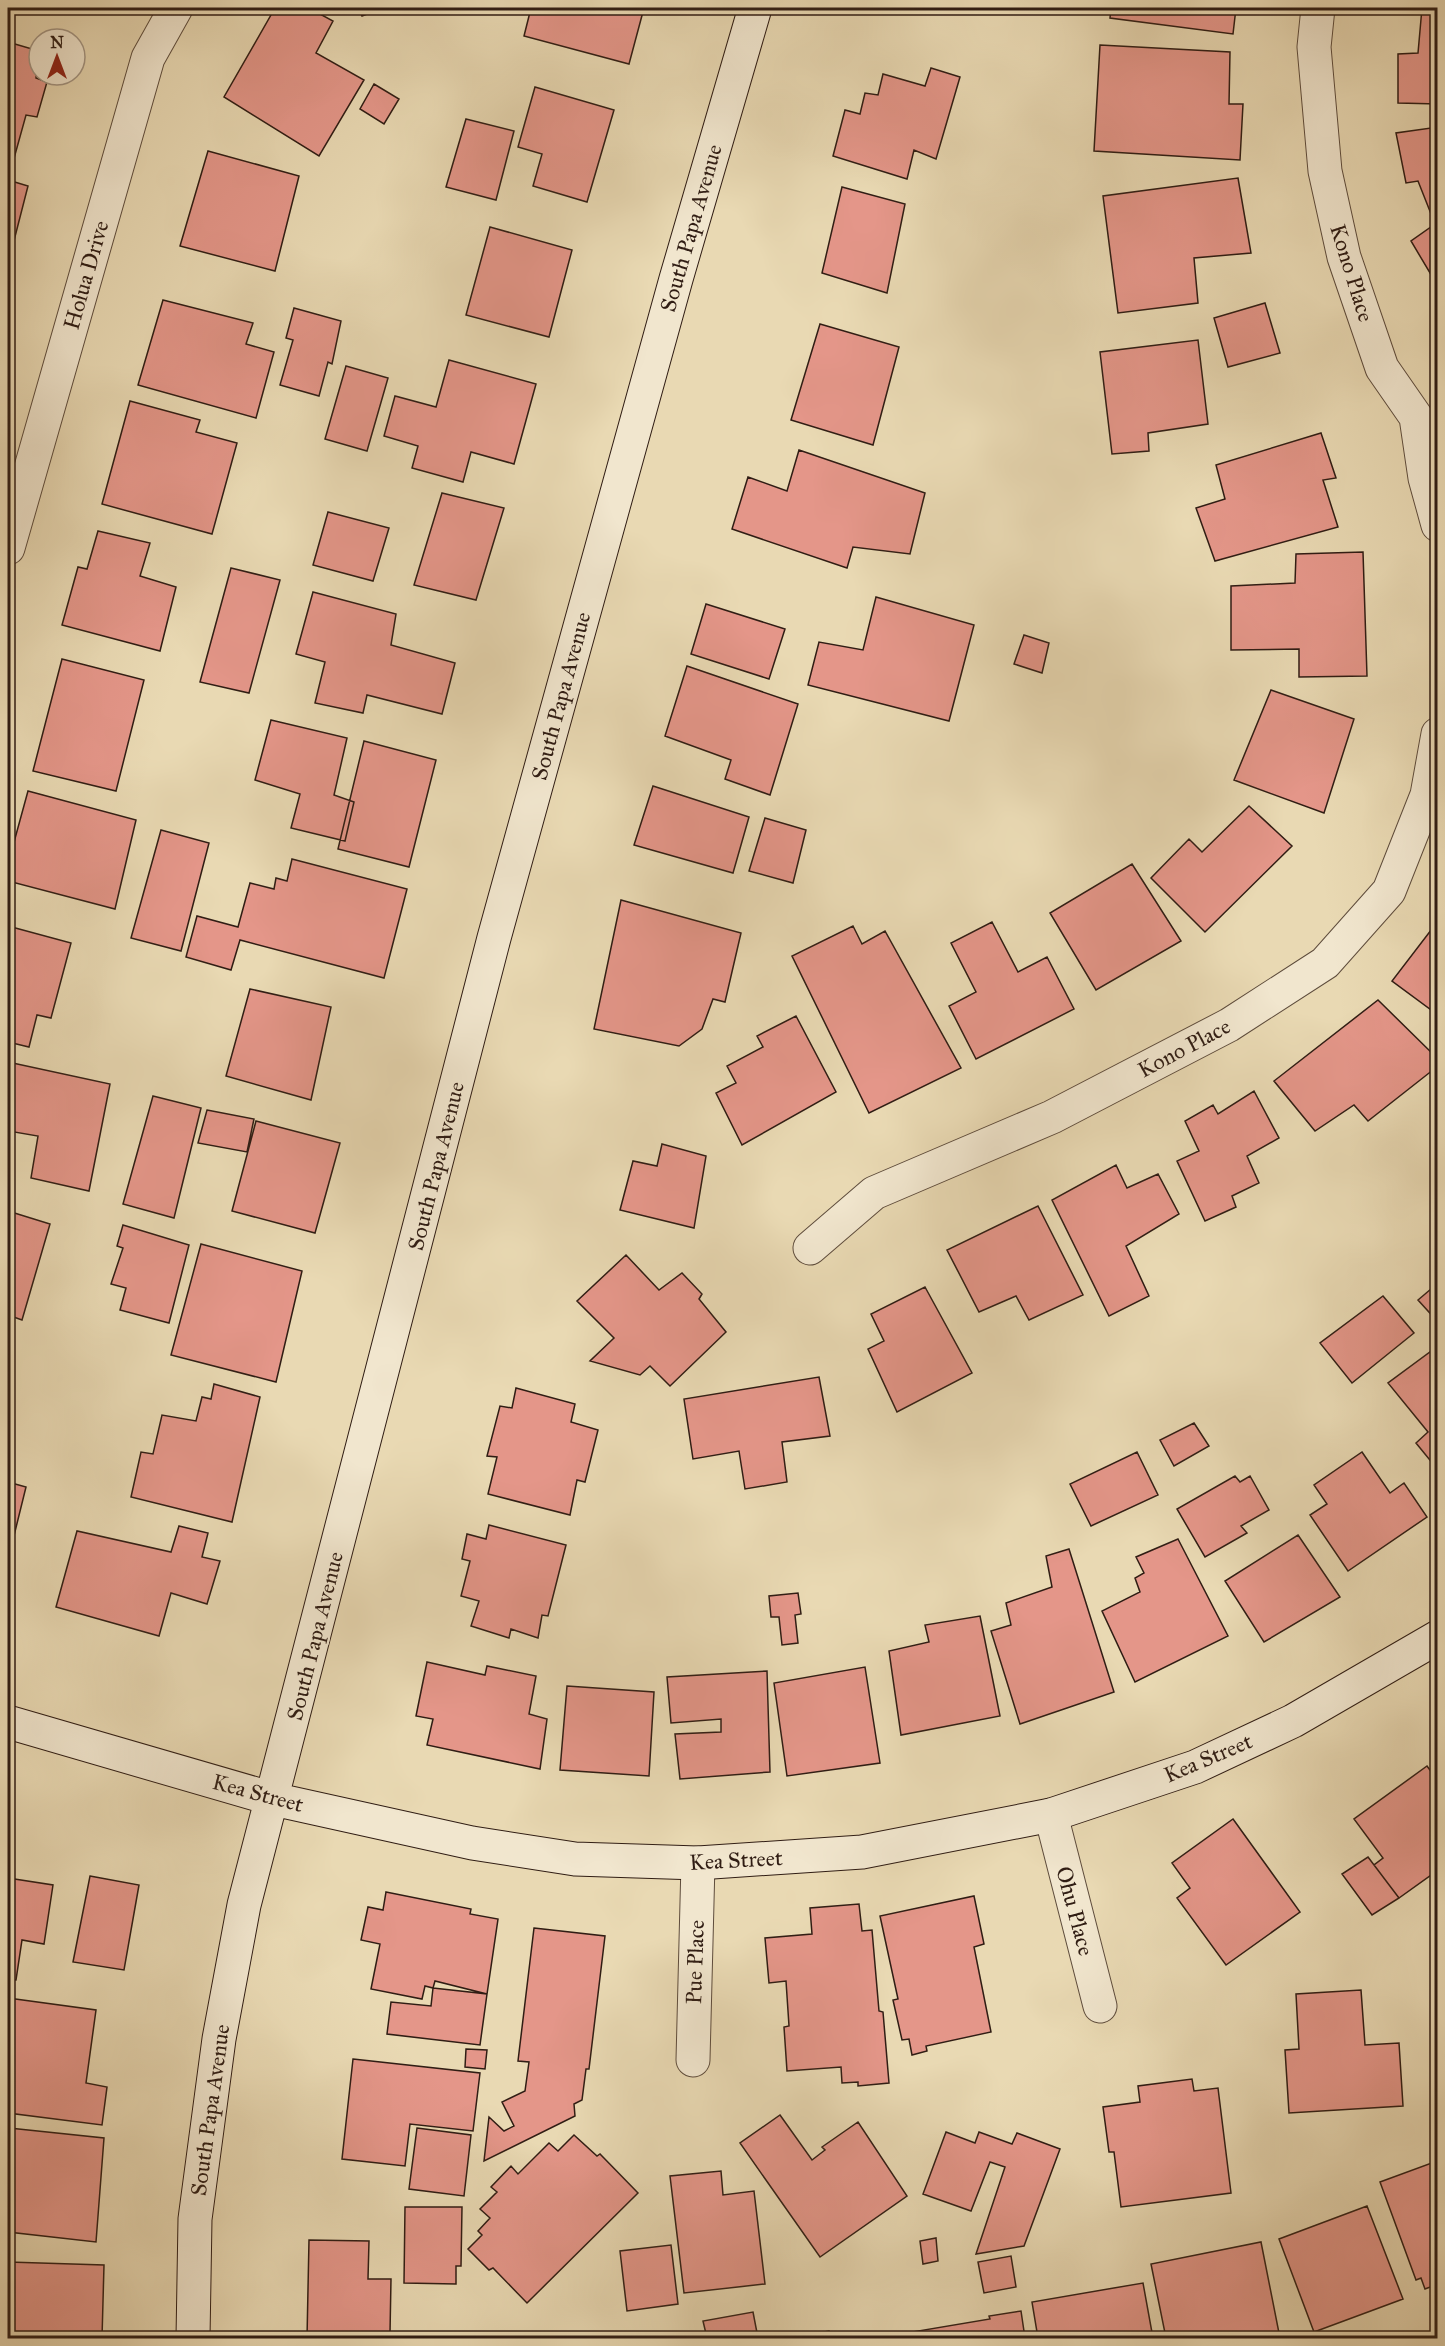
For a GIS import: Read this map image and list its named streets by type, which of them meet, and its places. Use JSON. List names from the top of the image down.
{
  "streets": {
    "street": [
      "South Papa Avenue",
      "Kono Place",
      "Holua Drive",
      "Kea Street",
      "Ohu Place",
      "Pue Place"
    ]
  },
  "crossings": [
    ["South Papa Avenue", "Kea Street"],
    ["Kea Street", "Ohu Place"],
    ["Kea Street", "Pue Place"]
  ],
  "north": "top"
}
